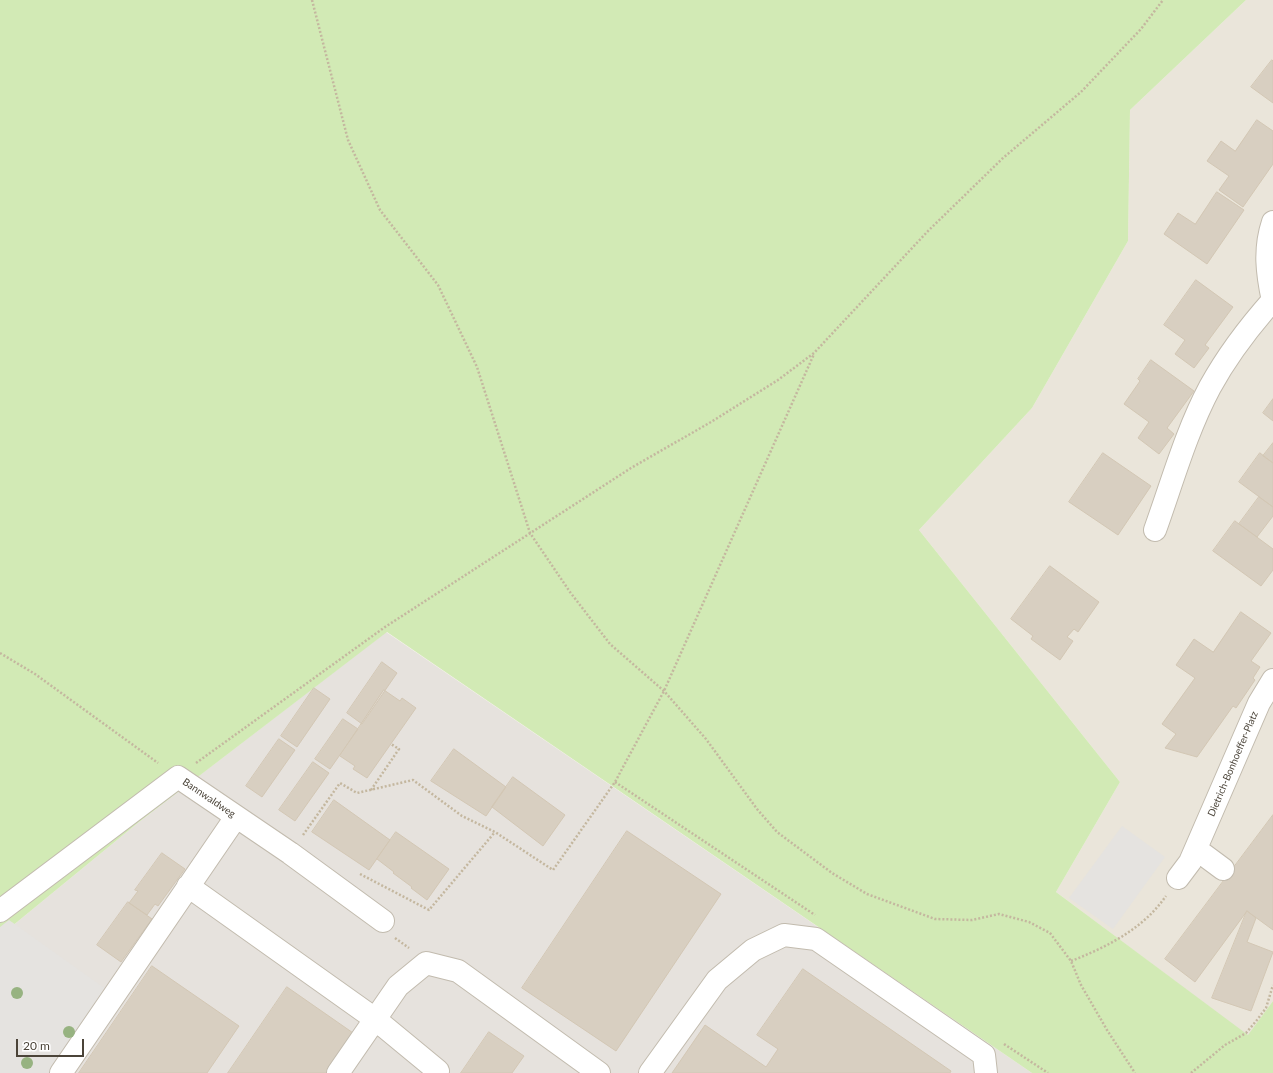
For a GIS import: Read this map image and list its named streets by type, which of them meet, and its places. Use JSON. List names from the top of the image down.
{
  "streets": {
    "street": ["Dietrich-Bonhoeffer-Platz", "Bannwaldweg"]
  },
  "scale_bar": "20 m"
}
